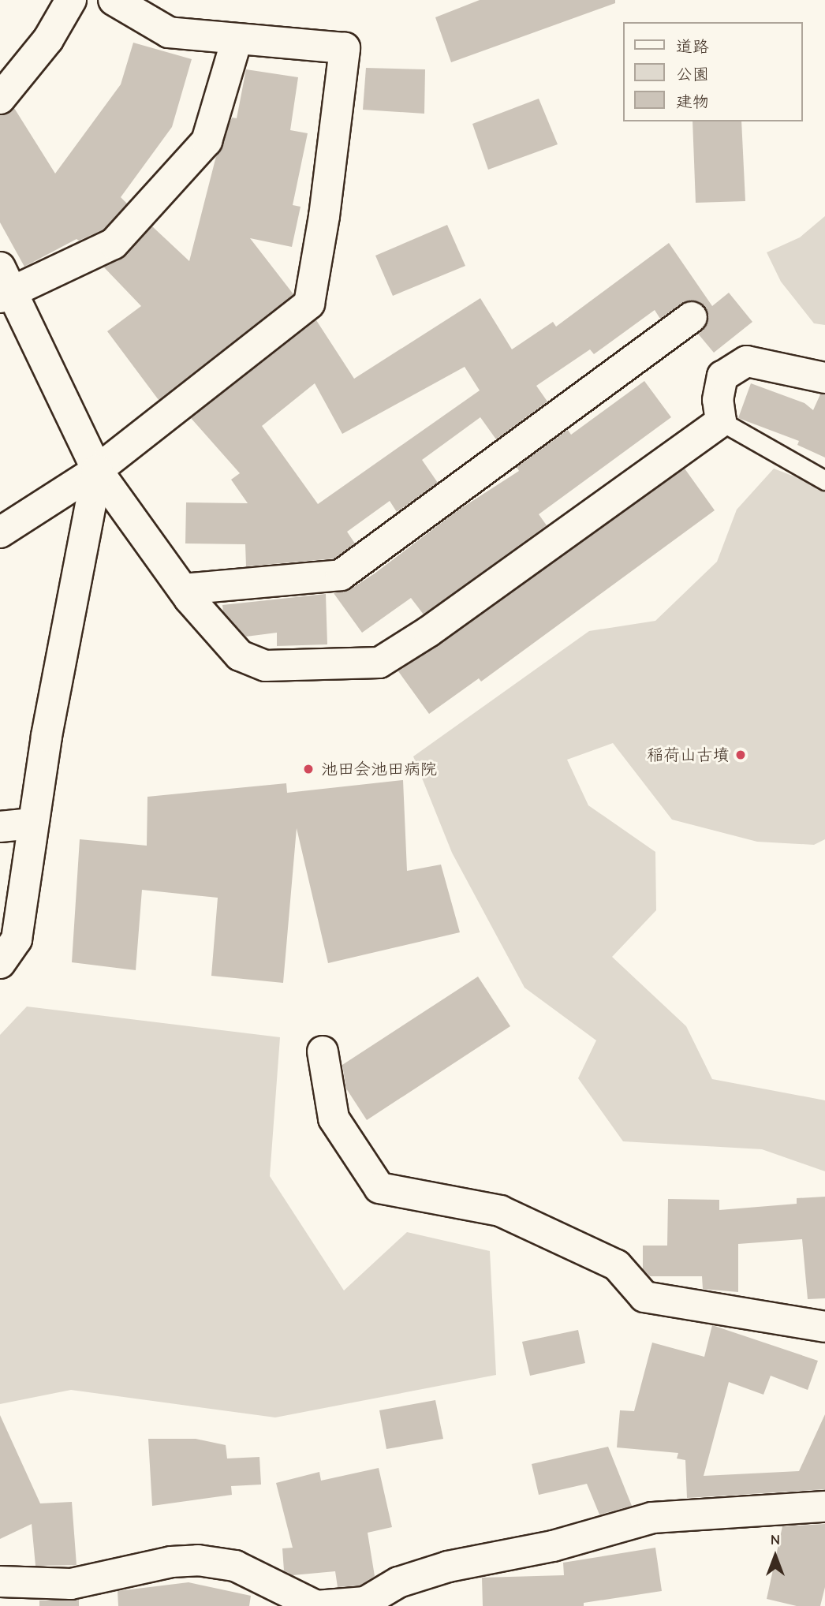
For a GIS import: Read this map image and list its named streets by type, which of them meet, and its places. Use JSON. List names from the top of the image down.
{
  "places": ["稲荷山古墳", "池田会池田病院"],
  "legend": ["道路", "公園", "建物"],
  "north": "top"
}
